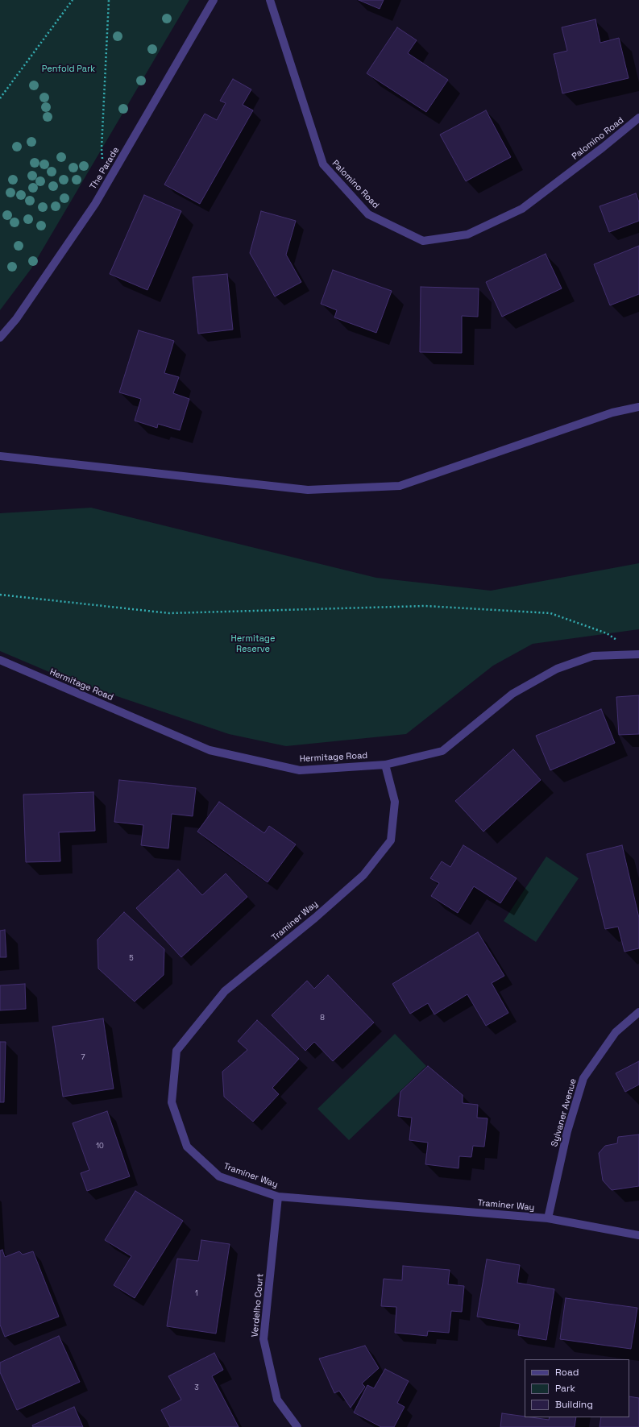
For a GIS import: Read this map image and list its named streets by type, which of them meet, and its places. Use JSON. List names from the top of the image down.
{
  "streets": {
    "street": [
      "Palomino Road",
      "The Parade",
      "Hermitage Road",
      "Traminer Way",
      "Sylvaner Avenue",
      "Verdelho Court"
    ]
  },
  "crossings": [
    ["Hermitage Road", "Traminer Way"],
    ["Traminer Way", "Sylvaner Avenue"],
    ["Traminer Way", "Verdelho Court"]
  ],
  "parks": ["Penfold Park", "Hermitage Reserve"],
  "house_numbers": [
    "5",
    "8",
    "7",
    "10",
    "1",
    "3"
  ],
  "legend": ["Road", "Park", "Building"]
}
